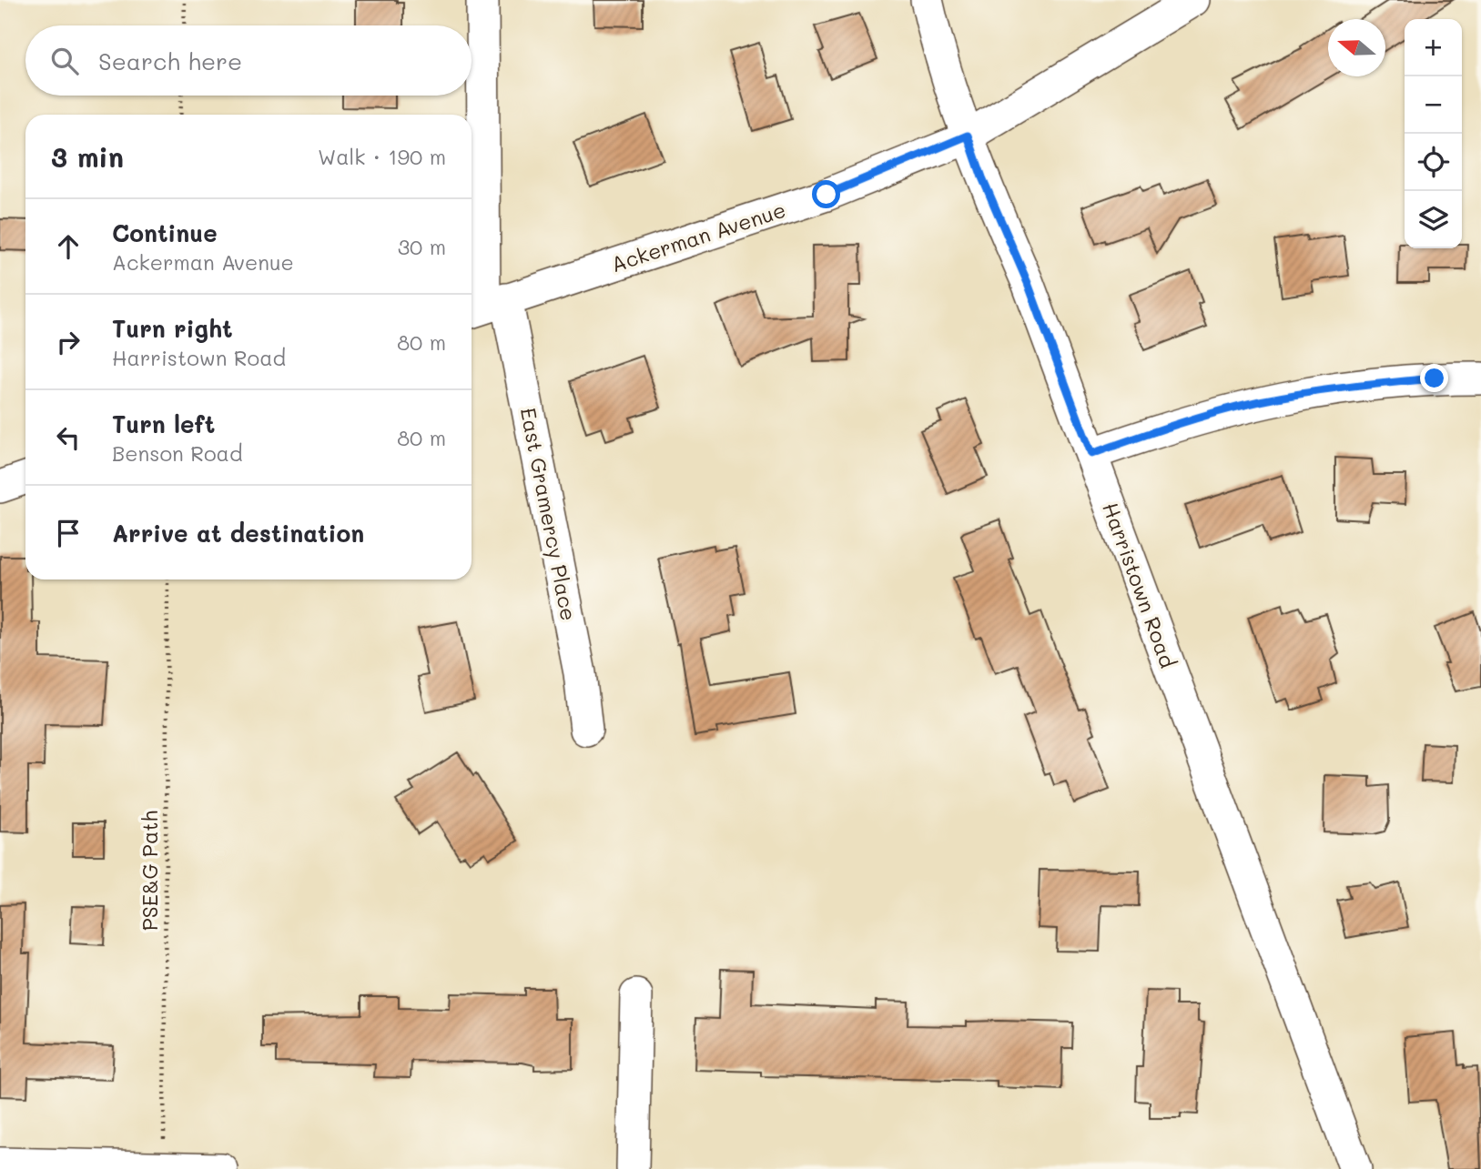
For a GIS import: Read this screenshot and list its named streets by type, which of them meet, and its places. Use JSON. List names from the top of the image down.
{
  "streets": {
    "street": ["Ackerman Avenue", "East Gramercy Place", "Harristown Road"],
    "path": ["PSE&G Path"]
  },
  "crossings": [
    ["Ackerman Avenue", "East Gramercy Place"],
    ["Ackerman Avenue", "Harristown Road"]
  ],
  "north": "left",
  "page": {
    "map_buttons": ["+", "−"],
    "search": "Search here",
    "heading": ["3 min", "Walk · 190 m"],
    "list": [
      ["Continue", "Ackerman Avenue", "30 m"],
      ["Turn right", "Harristown Road", "80 m"],
      ["Turn left", "Benson Road", "80 m"],
      "Arrive at destination"
    ]
  }
}
